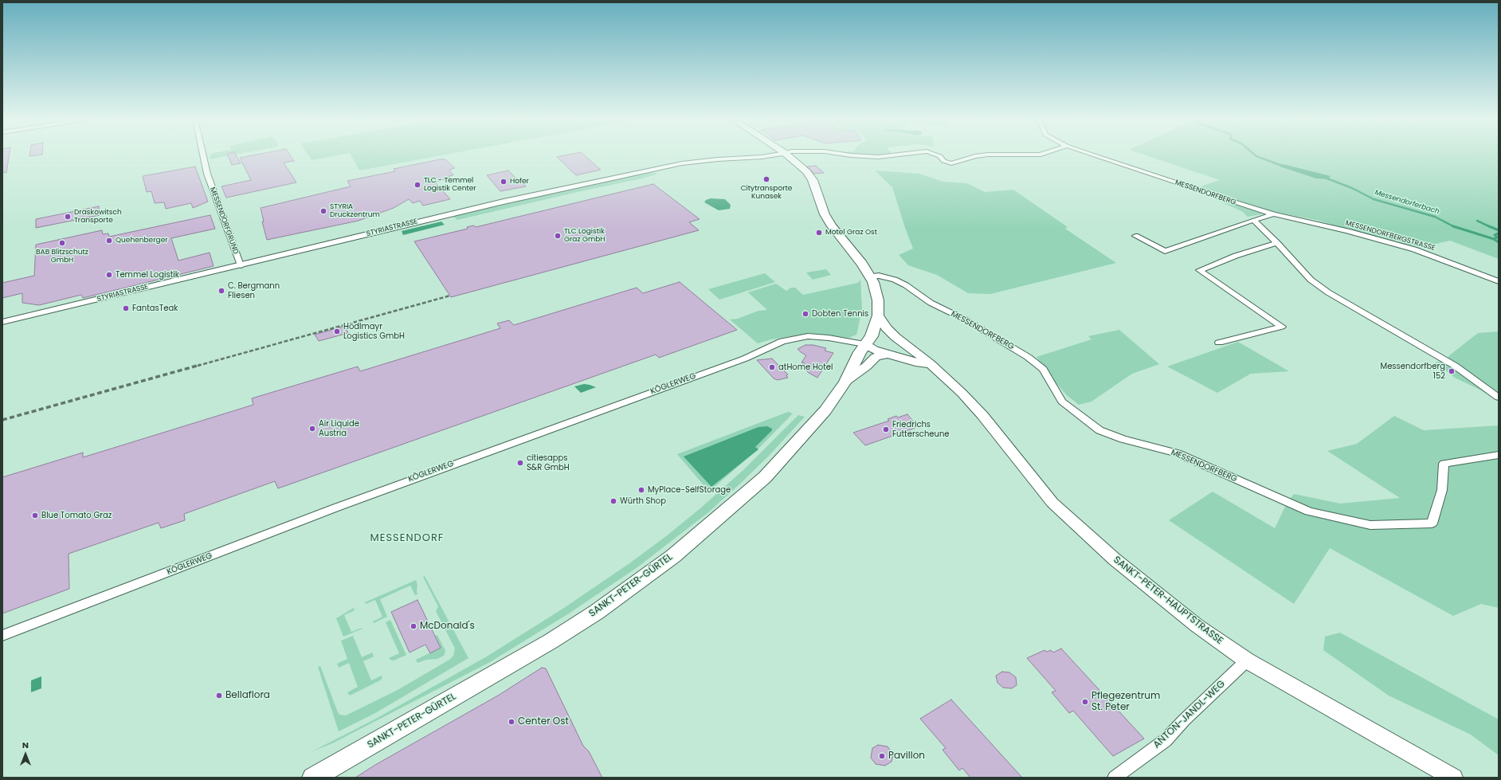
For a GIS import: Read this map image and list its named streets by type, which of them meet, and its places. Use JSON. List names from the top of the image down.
{
  "streets": {
    "main road": ["SANKT-PETER-GÜRTEL", "SANKT-PETER-HAUPTSTRASSE"],
    "street": [
      "MESSENDORFBERG",
      "MESSENDORFGRUND",
      "STYRIASTRASSE",
      "MESSENDORFBERGSTRASSE",
      "KÖGLERWEG",
      "ANTON-JANDL-WEG"
    ]
  },
  "crossings": [
    ["MESSENDORFBERG", "MESSENDORFBERGSTRASSE"],
    ["MESSENDORFGRUND", "STYRIASTRASSE"],
    ["KÖGLERWEG", "SANKT-PETER-GÜRTEL"],
    ["KÖGLERWEG", "SANKT-PETER-HAUPTSTRASSE"],
    ["SANKT-PETER-GÜRTEL", "SANKT-PETER-HAUPTSTRASSE"],
    ["SANKT-PETER-HAUPTSTRASSE", "ANTON-JANDL-WEG"]
  ],
  "districts": ["MESSENDORF"],
  "water": ["Messendorferbach"],
  "places": [
    "Citytransporte Kunasek",
    "Hofer",
    "TLC - Temmel Logistik Center",
    "STYRIA Druckzentrum",
    "Draskowitsch Transporte",
    "Motel Graz Ost",
    "TLC Logistik Graz GmbH",
    "Quehenberger",
    "BAB Blitzschutz GmbH",
    "Temmel Logistik",
    "C. Bergmann Fliesen",
    "FantasTeak",
    "Dobten Tennis",
    "Hödlmayr Logistics GmbH",
    "atHome Hotel",
    "Messendorfberg 152",
    "Air Liquide Austria",
    "Friedrichs Futterscheune",
    "citiesapps S&R GmbH",
    "MyPlace-SelfStorage",
    "Würth Shop",
    "Blue Tomato Graz",
    "McDonald's",
    "Bellaflora",
    "Pflegezentrum St. Peter",
    "Center Ost",
    "Pavillon"
  ],
  "north": "top"
}
